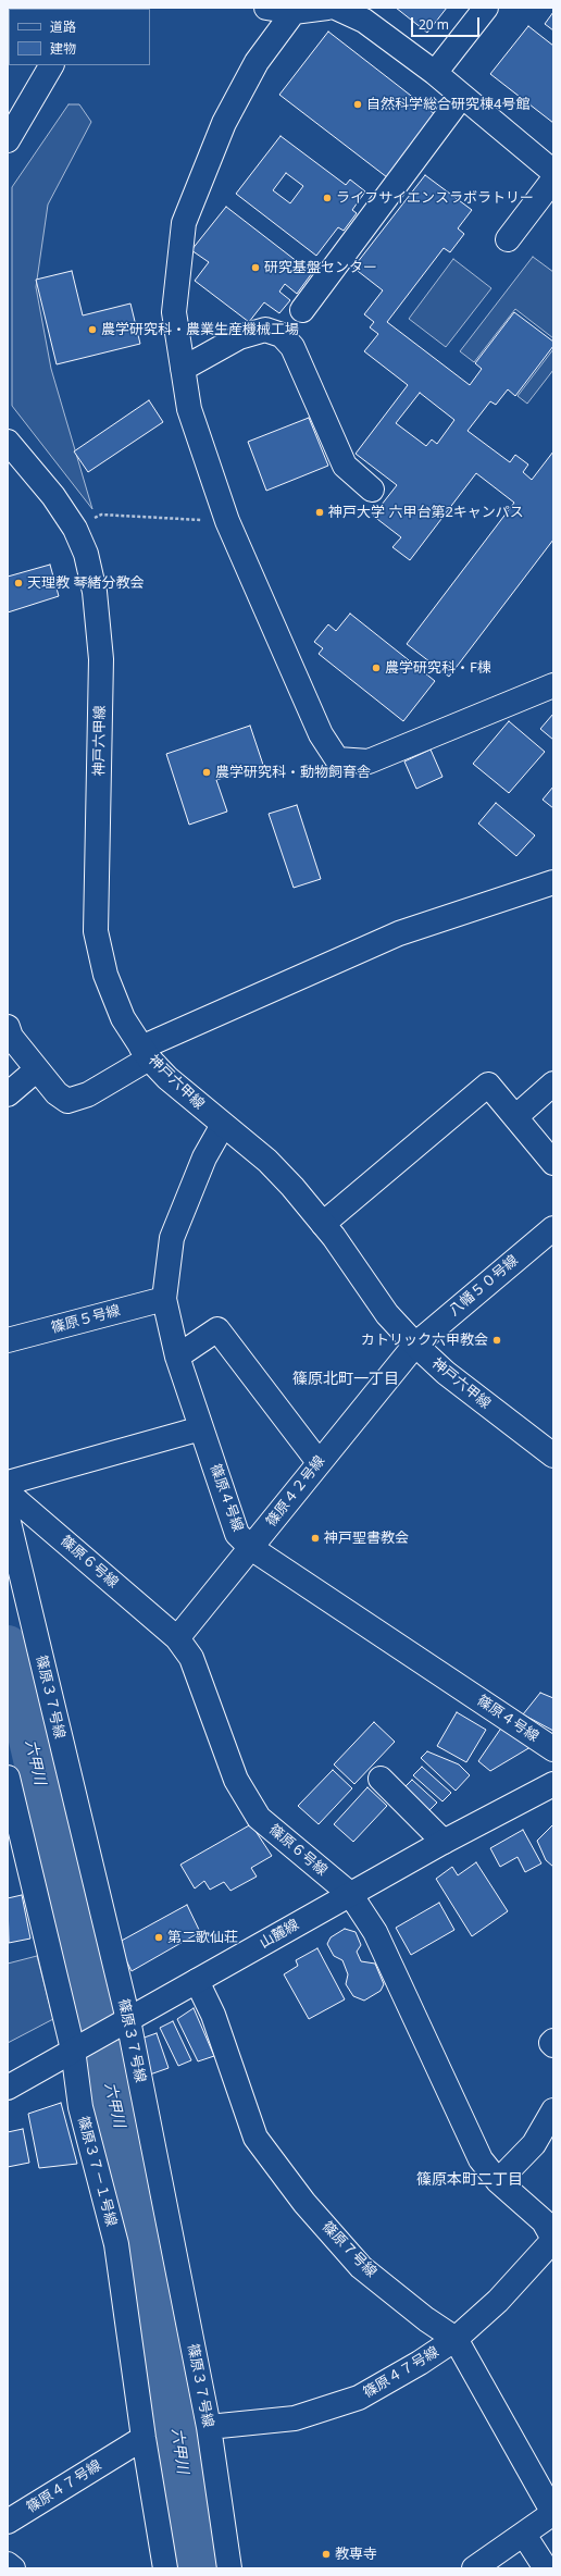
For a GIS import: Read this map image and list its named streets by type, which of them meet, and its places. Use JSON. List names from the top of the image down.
{
  "streets": {
    "street": [
      "神戸六甲線",
      "八幡５０号線",
      "篠原５号線",
      "篠原４２号線",
      "篠原４号線",
      "篠原６号線",
      "篠原３７号線",
      "山麓線",
      "篠原３７－１号線",
      "篠原７号線",
      "篠原４７号線"
    ]
  },
  "crossings": [
    ["神戸六甲線", "八幡５０号線"],
    ["神戸六甲線", "篠原４２号線"],
    ["神戸六甲線", "篠原４号線"],
    ["八幡５０号線", "篠原４２号線"],
    ["篠原５号線", "篠原４号線"],
    ["篠原４２号線", "篠原４号線"],
    ["篠原４２号線", "篠原６号線"],
    ["篠原６号線", "山麓線"],
    ["篠原６号線", "篠原４７号線"],
    ["篠原３７号線", "山麓線"],
    ["篠原３７号線", "篠原４７号線"],
    ["山麓線", "篠原３７－１号線"],
    ["山麓線", "篠原７号線"],
    ["篠原３７－１号線", "篠原４７号線"],
    ["篠原７号線", "篠原４７号線"]
  ],
  "districts": ["篠原北町一丁目", "篠原本町二丁目"],
  "water": ["六甲川"],
  "places": [
    "自然科学総合研究棟4号館",
    "ライフサイエンスラボラトリー",
    "研究基盤センター",
    "農学研究科・農業生産機械工場",
    "神戸大学 六甲台第2キャンパス",
    "天理教 琴緒分教会",
    "農学研究科・F棟",
    "農学研究科・動物飼育舎",
    "カトリック六甲教会",
    "神戸聖書教会",
    "第二歌仙荘",
    "教専寺"
  ],
  "legend": ["道路", "建物"],
  "scale_bar": "20 m"
}
